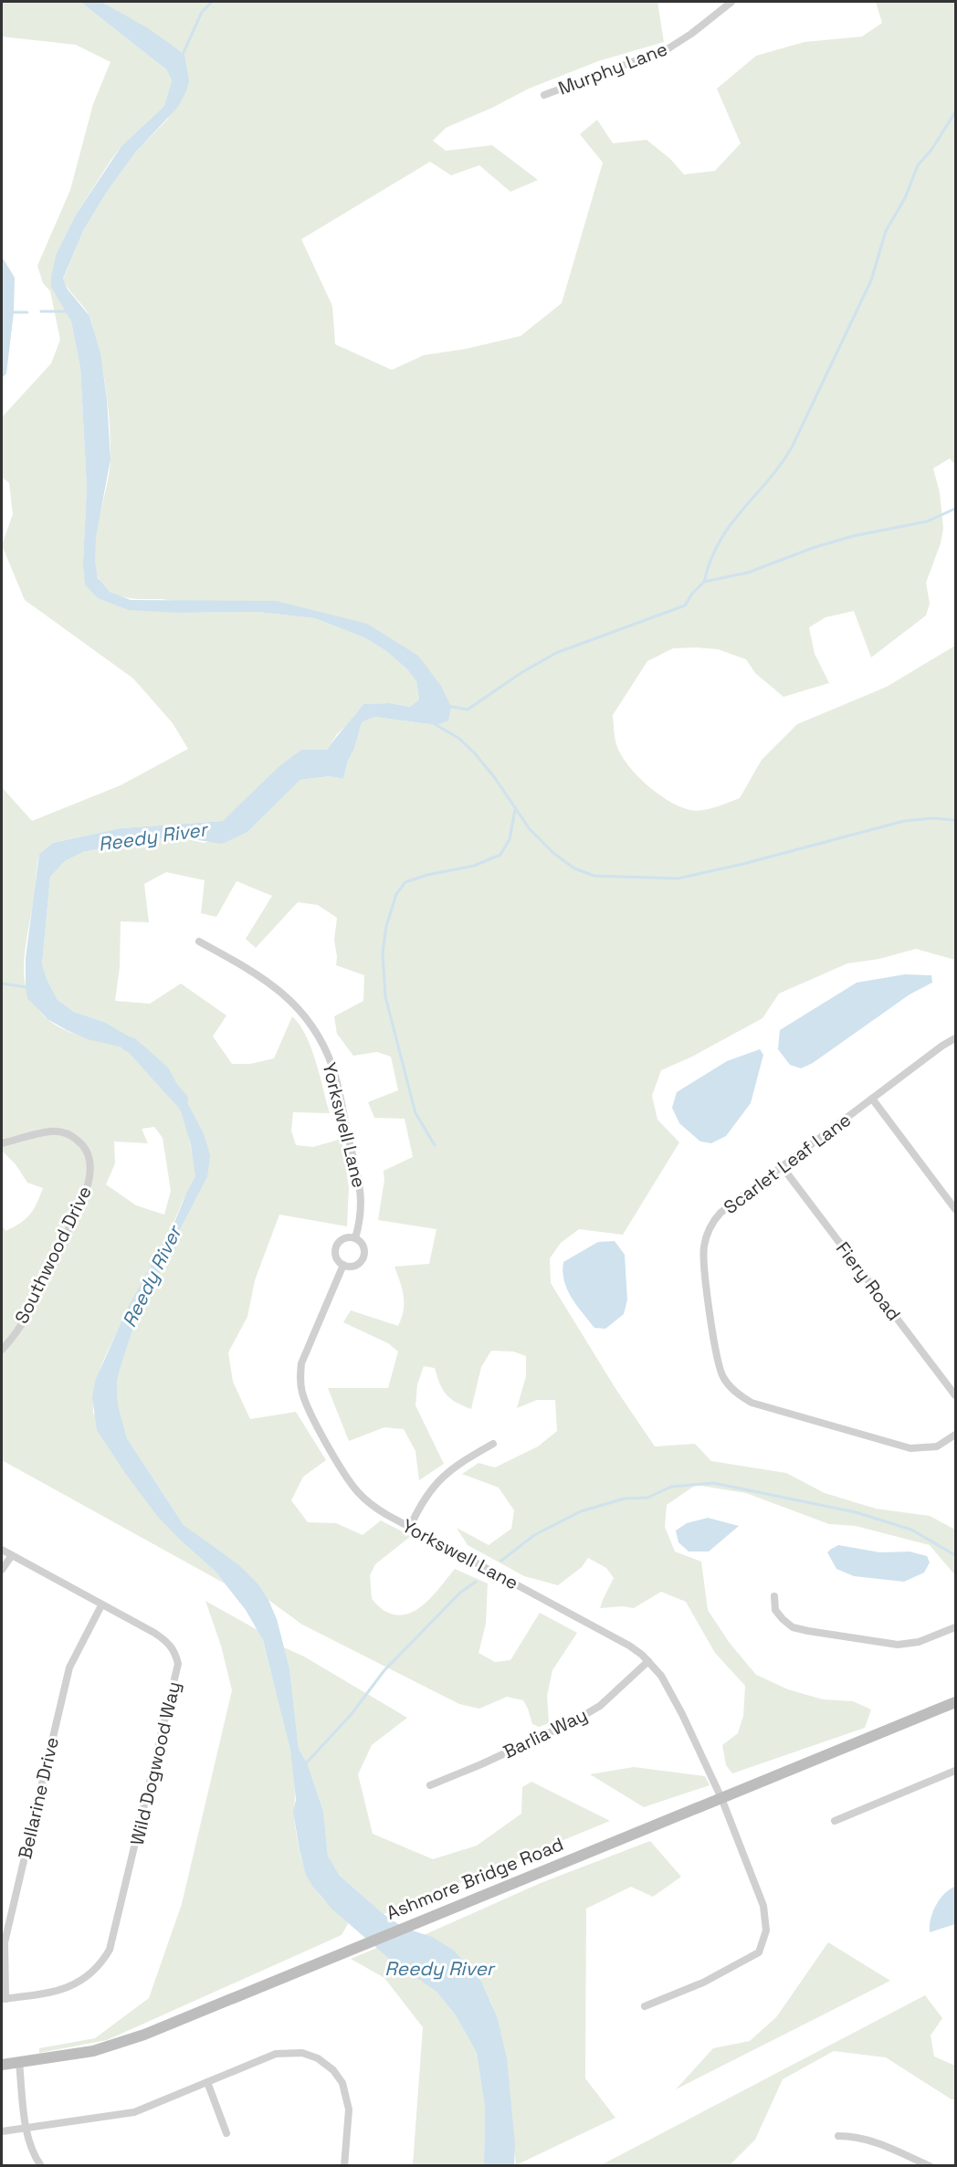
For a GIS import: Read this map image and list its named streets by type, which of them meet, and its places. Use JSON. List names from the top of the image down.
{
  "streets": {
    "main road": ["Ashmore Bridge Road"],
    "street": [
      "Murphy Lane",
      "Yorkswell Lane",
      "Scarlet Leaf Lane",
      "Southwood Drive",
      "Fiery Road",
      "Barlia Way",
      "Wild Dogwood Way",
      "Bellarine Drive"
    ]
  },
  "crossings": [
    ["Yorkswell Lane", "Barlia Way"],
    ["Yorkswell Lane", "Ashmore Bridge Road"],
    ["Scarlet Leaf Lane", "Fiery Road"],
    ["Wild Dogwood Way", "Bellarine Drive"]
  ],
  "water": ["Reedy River"]
}
